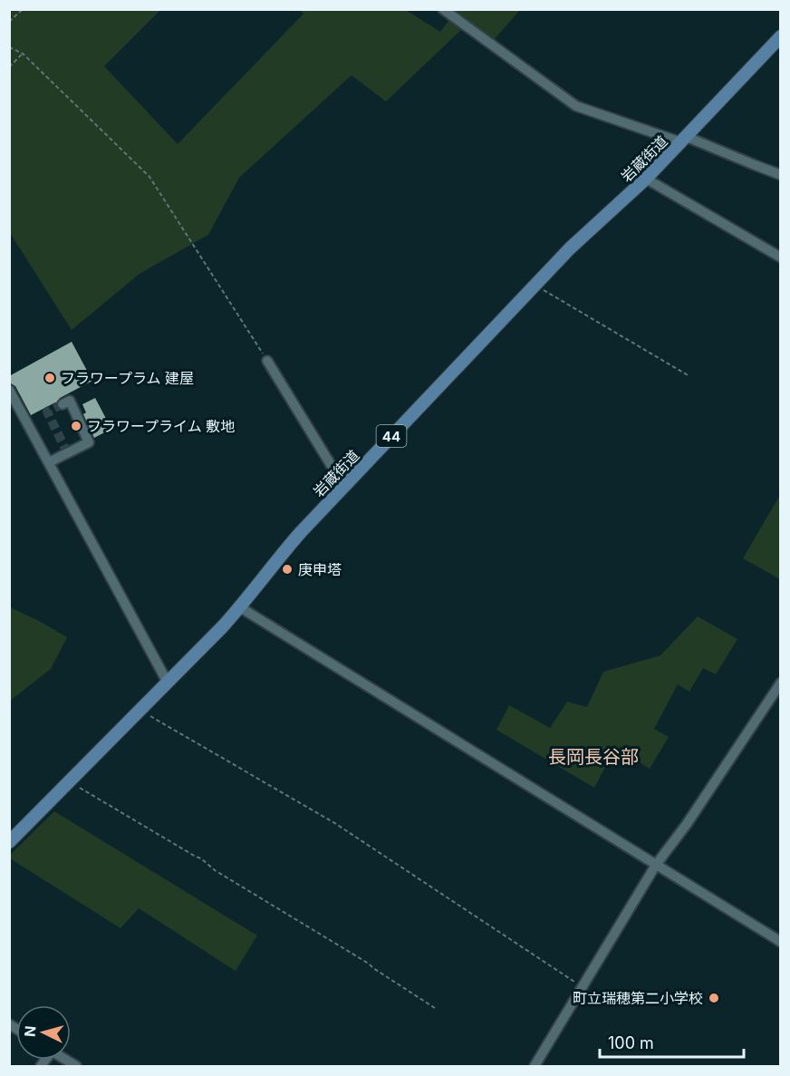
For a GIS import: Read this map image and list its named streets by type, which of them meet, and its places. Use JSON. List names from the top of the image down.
{
  "streets": {
    "main road": ["岩蔵街道", "44"]
  },
  "districts": ["長岡長谷部"],
  "places": [
    "フラワープラム 建屋",
    "フラワープライム 敷地",
    "庚申塔",
    "町立瑞穂第二小学校"
  ],
  "scale_bar": "100 m",
  "north": "left"
}
